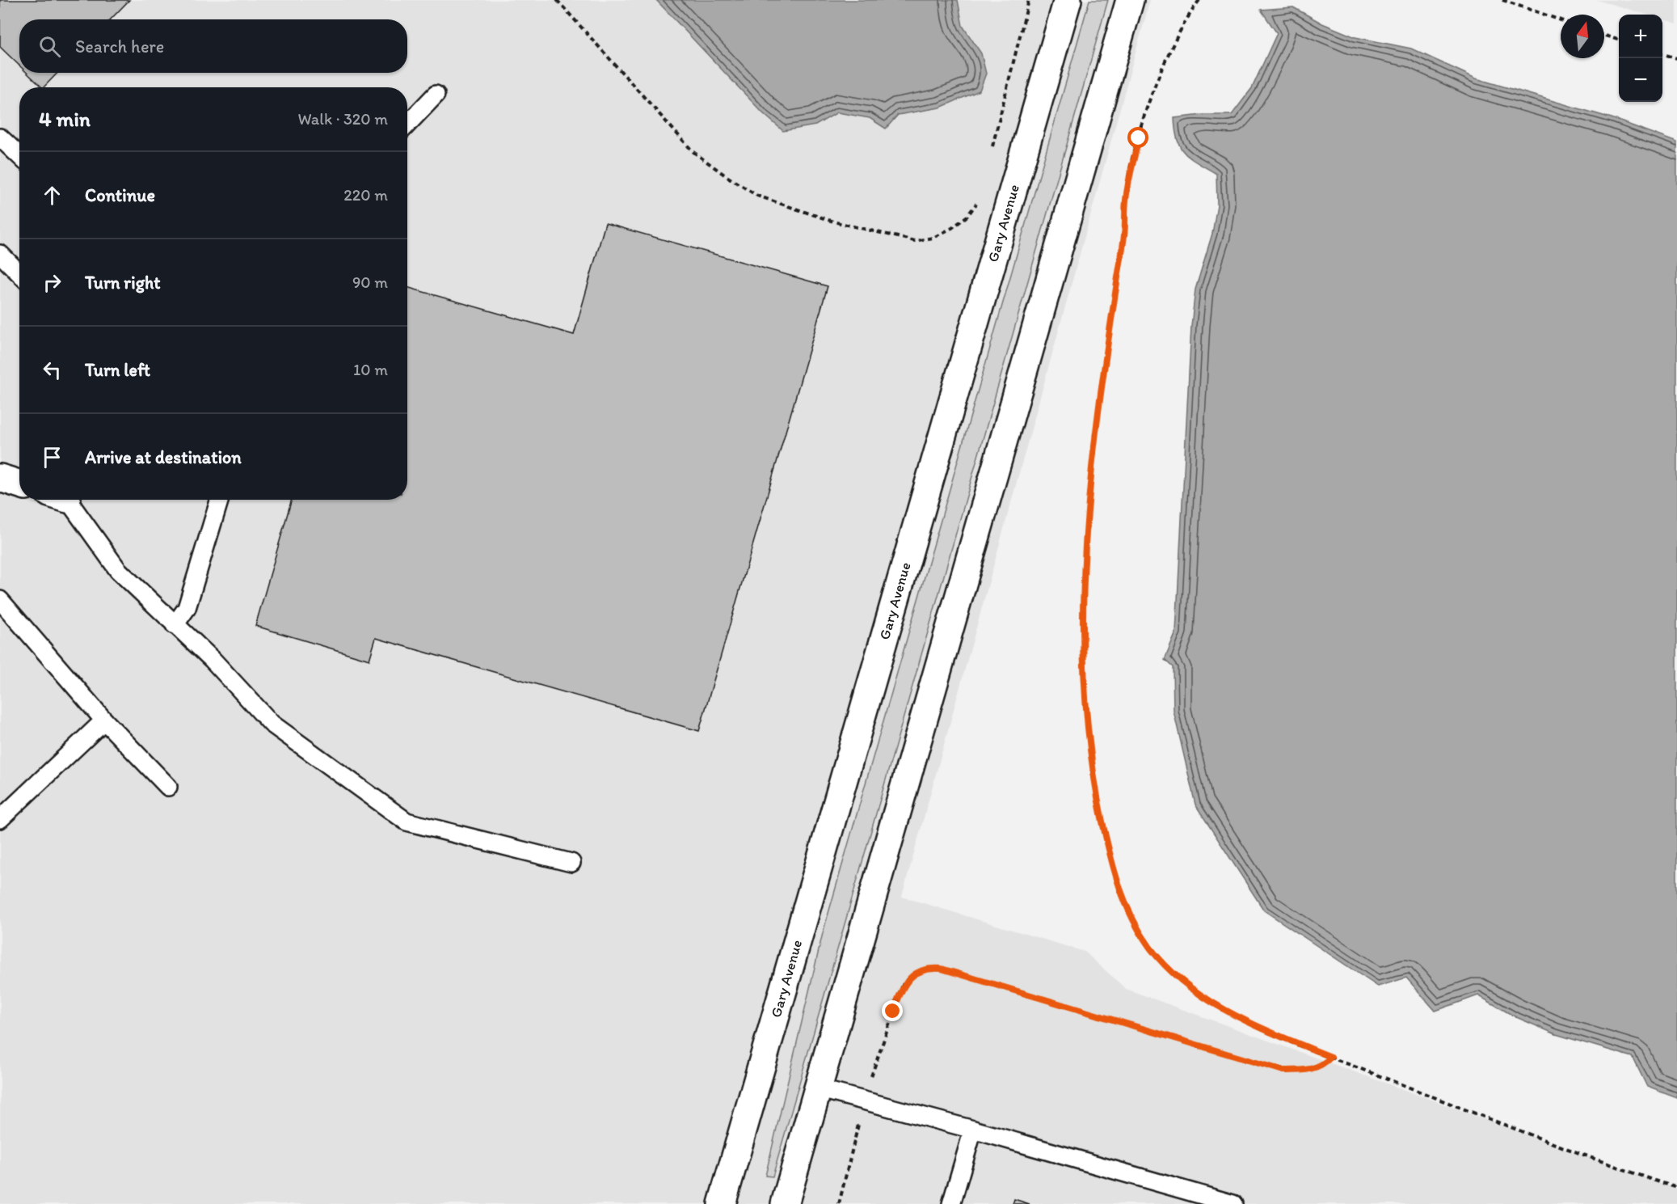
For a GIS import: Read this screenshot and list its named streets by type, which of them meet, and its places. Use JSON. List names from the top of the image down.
{
  "streets": {
    "main road": ["Gary Avenue"]
  },
  "north": "top",
  "page": {
    "map_buttons": ["+", "−"],
    "search": "Search here",
    "heading": ["4 min", "Walk · 320 m"],
    "list": [
      ["Continue", "220 m"],
      ["Turn right", "90 m"],
      ["Turn left", "10 m"],
      "Arrive at destination"
    ]
  }
}
